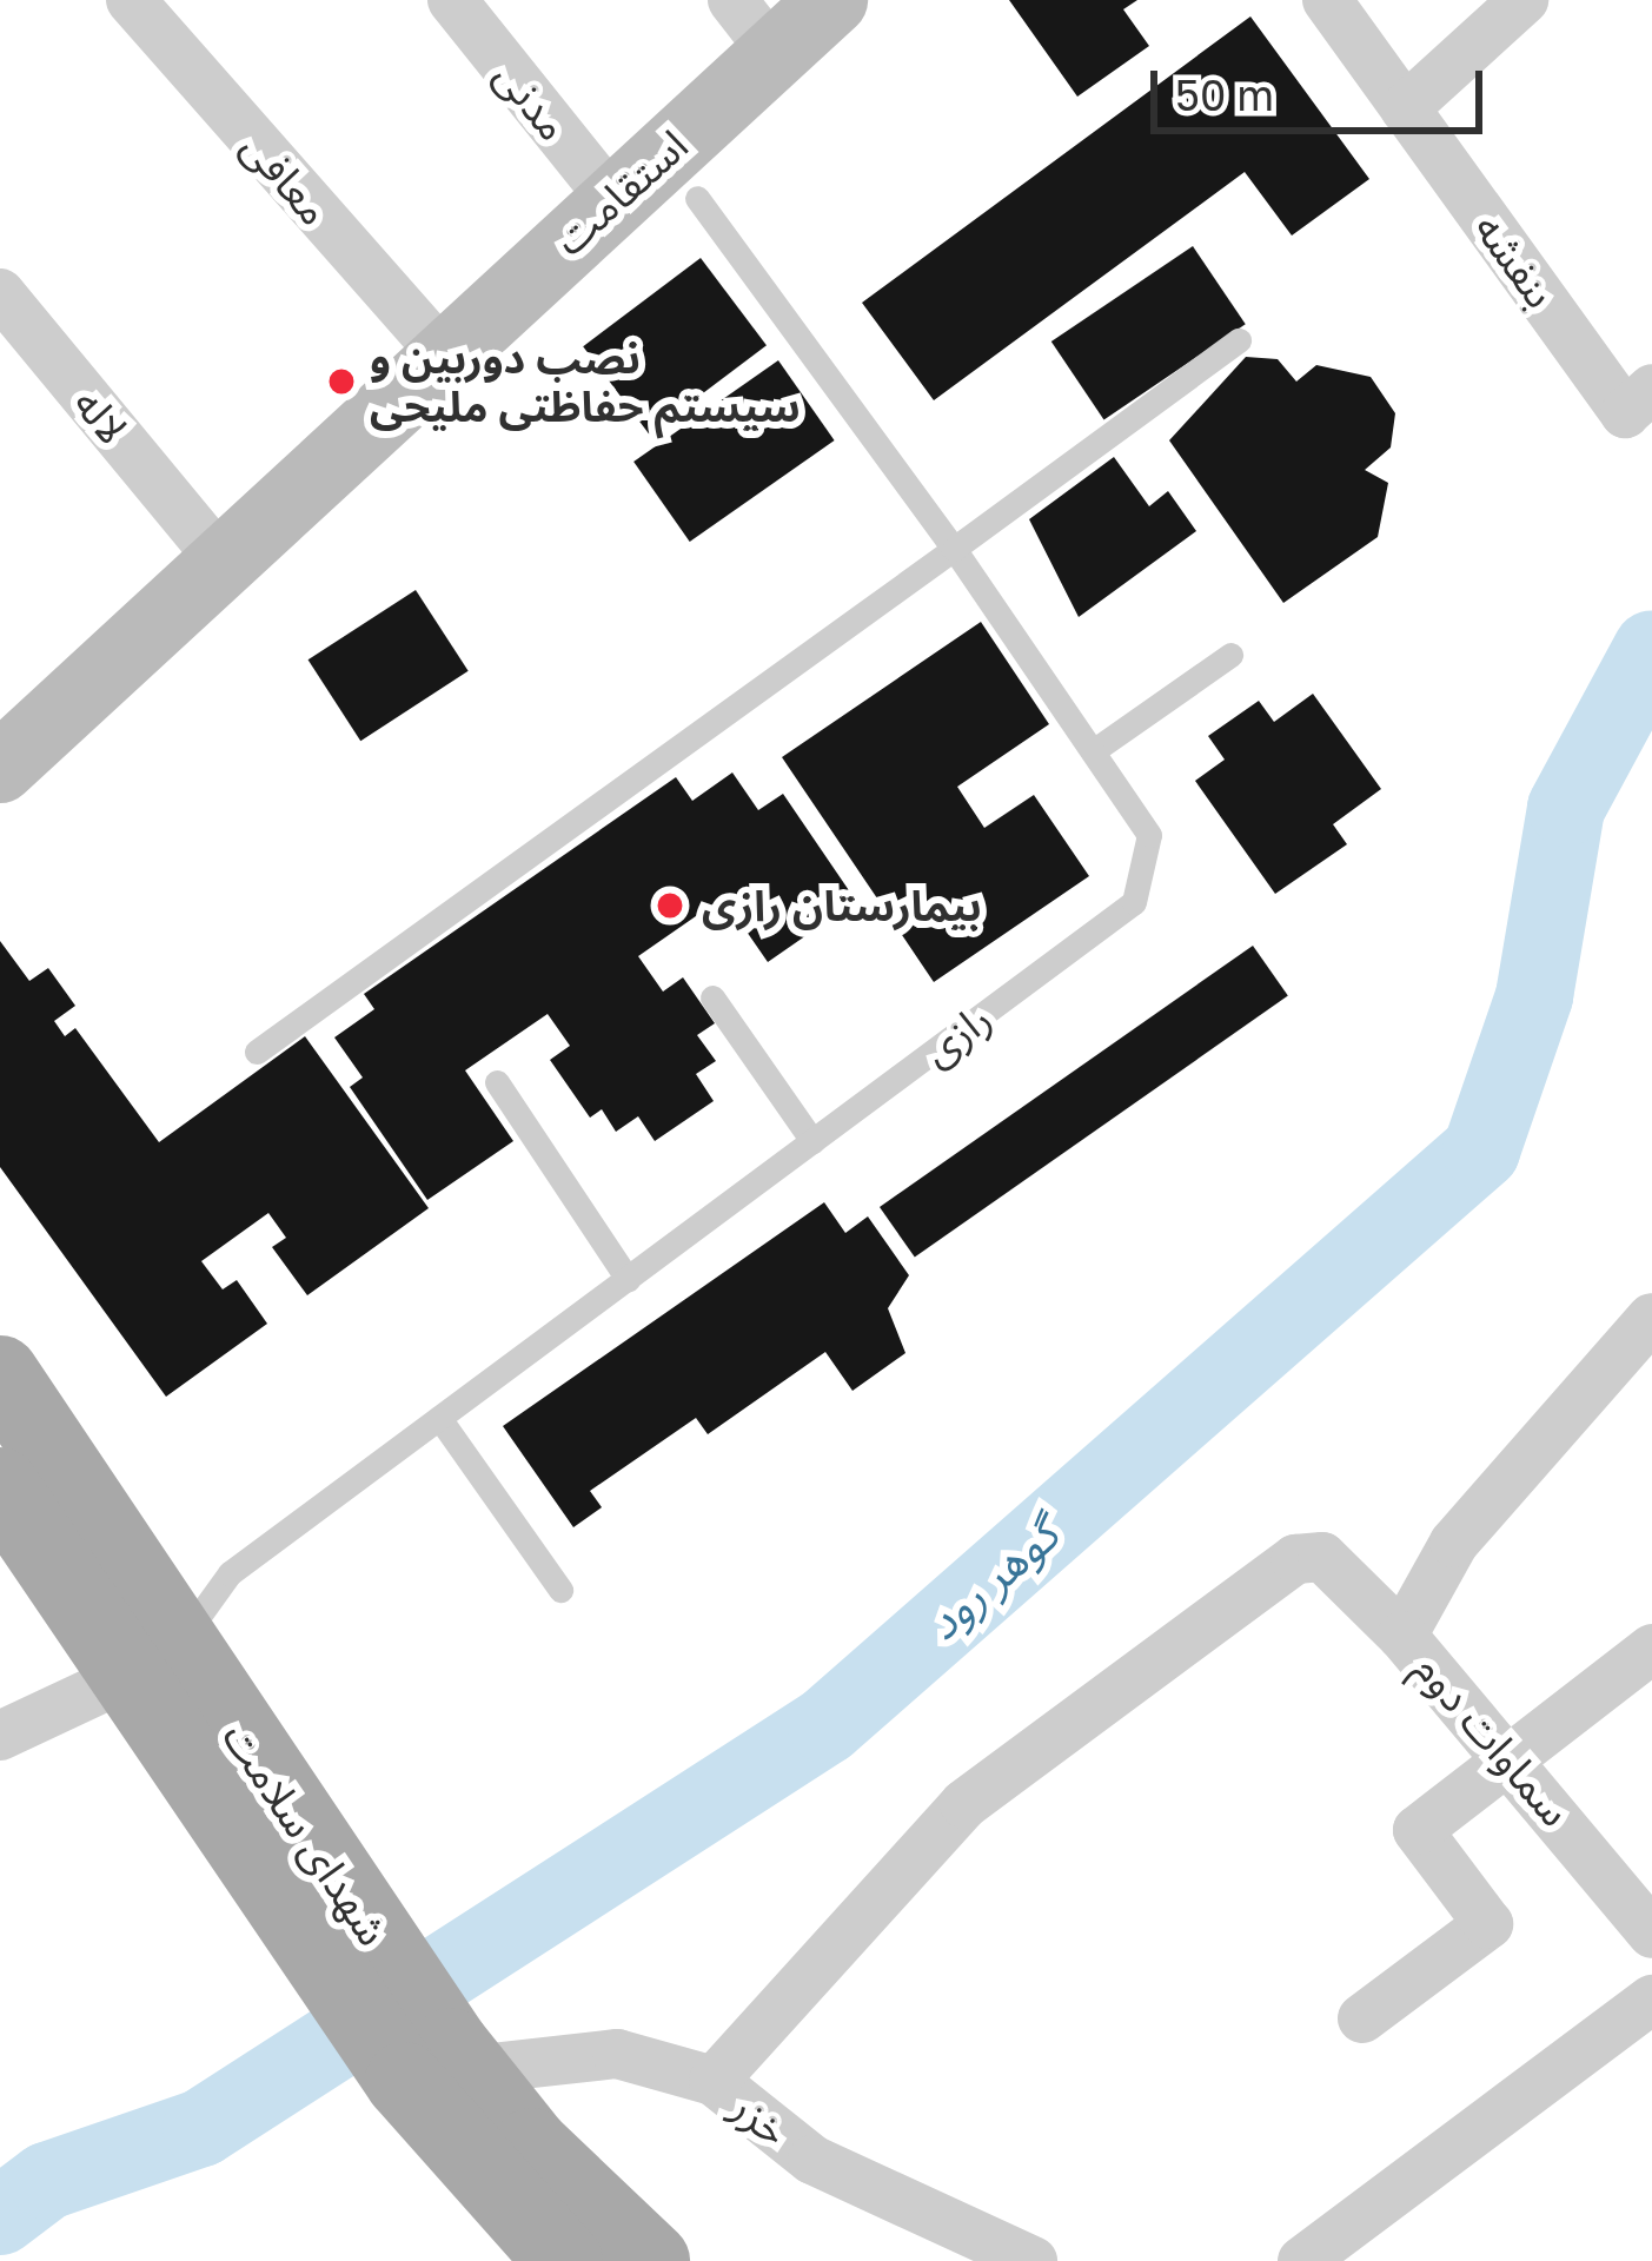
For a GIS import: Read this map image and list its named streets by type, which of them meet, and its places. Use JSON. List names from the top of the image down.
{
  "streets": {
    "main road": ["استقامت", "شهدای سلامت"],
    "street": [
      "مدنی",
      "معافی",
      "بنفشه",
      "لاله",
      "سماوات دوم",
      "خزر"
    ],
    "lane": ["رازی"]
  },
  "crossings": [
    ["مدنی", "استقامت"],
    ["معافی", "استقامت"],
    ["استقامت", "لاله"],
    ["رازی", "شهدای سلامت"],
    ["سماوات دوم", "خزر"],
    ["شهدای سلامت", "خزر"]
  ],
  "water": ["گوهر رود"],
  "places": ["نصب دوربین و سیستم حفاظتی ملیحی", "بیمارستان رازی"],
  "scale_bar": "50 m"
}
